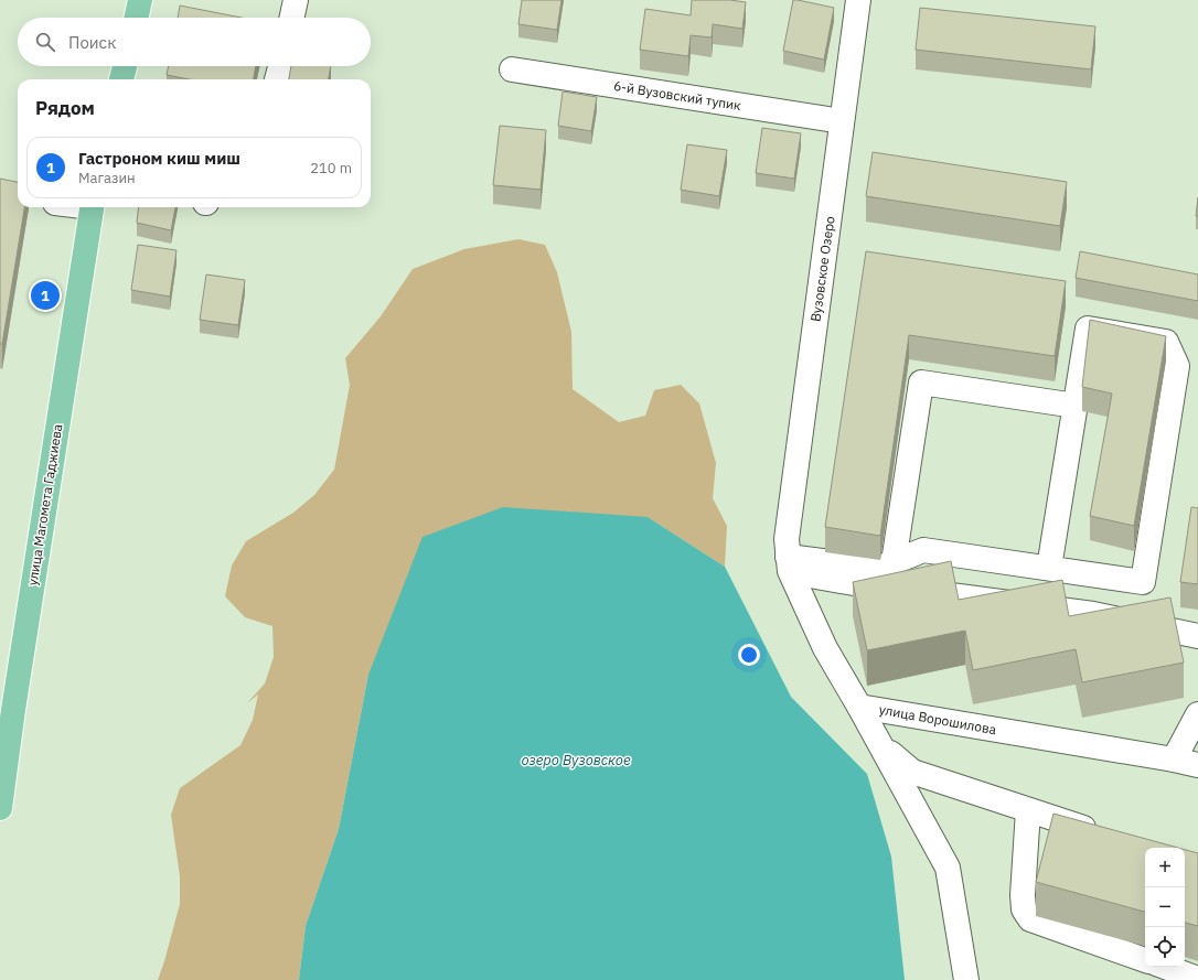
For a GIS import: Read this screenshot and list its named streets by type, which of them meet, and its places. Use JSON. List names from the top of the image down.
{
  "streets": {
    "main road": ["улица Магомета Гаджиева"],
    "street": ["6-й Вузовский тупик", "Вузовское Озеро", "улица Ворошилова"]
  },
  "crossings": [
    ["6-й Вузовский тупик", "Вузовское Озеро"]
  ],
  "water": ["озеро Вузовское"],
  "page": {
    "search": "Поиск",
    "heading": "Рядом",
    "list": [
      {
        "mark": "1",
        "name": "Гастроном киш миш",
        "note": "Магазин",
        "value": "210 m"
      }
    ],
    "pins": "1",
    "map_buttons": ["+", "−"]
  }
}
